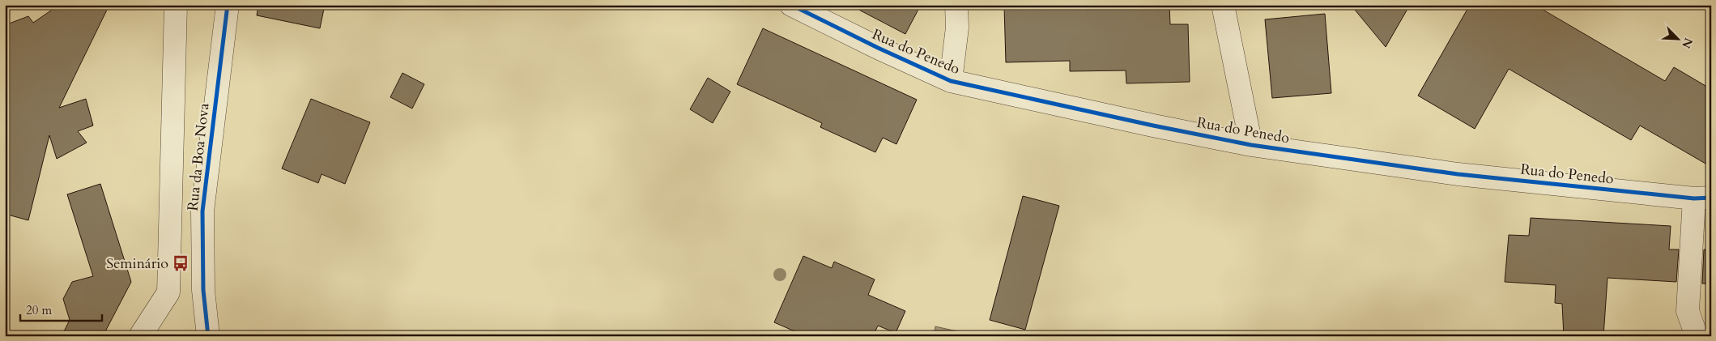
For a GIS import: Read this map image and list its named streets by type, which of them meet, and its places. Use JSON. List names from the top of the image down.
{
  "streets": {
    "street": ["Rua do Penedo", "Rua da Boa Nova"]
  },
  "places": {
    "bus stop": ["Seminário"]
  },
  "scale_bar": "20 m",
  "north": "bottom right"
}
